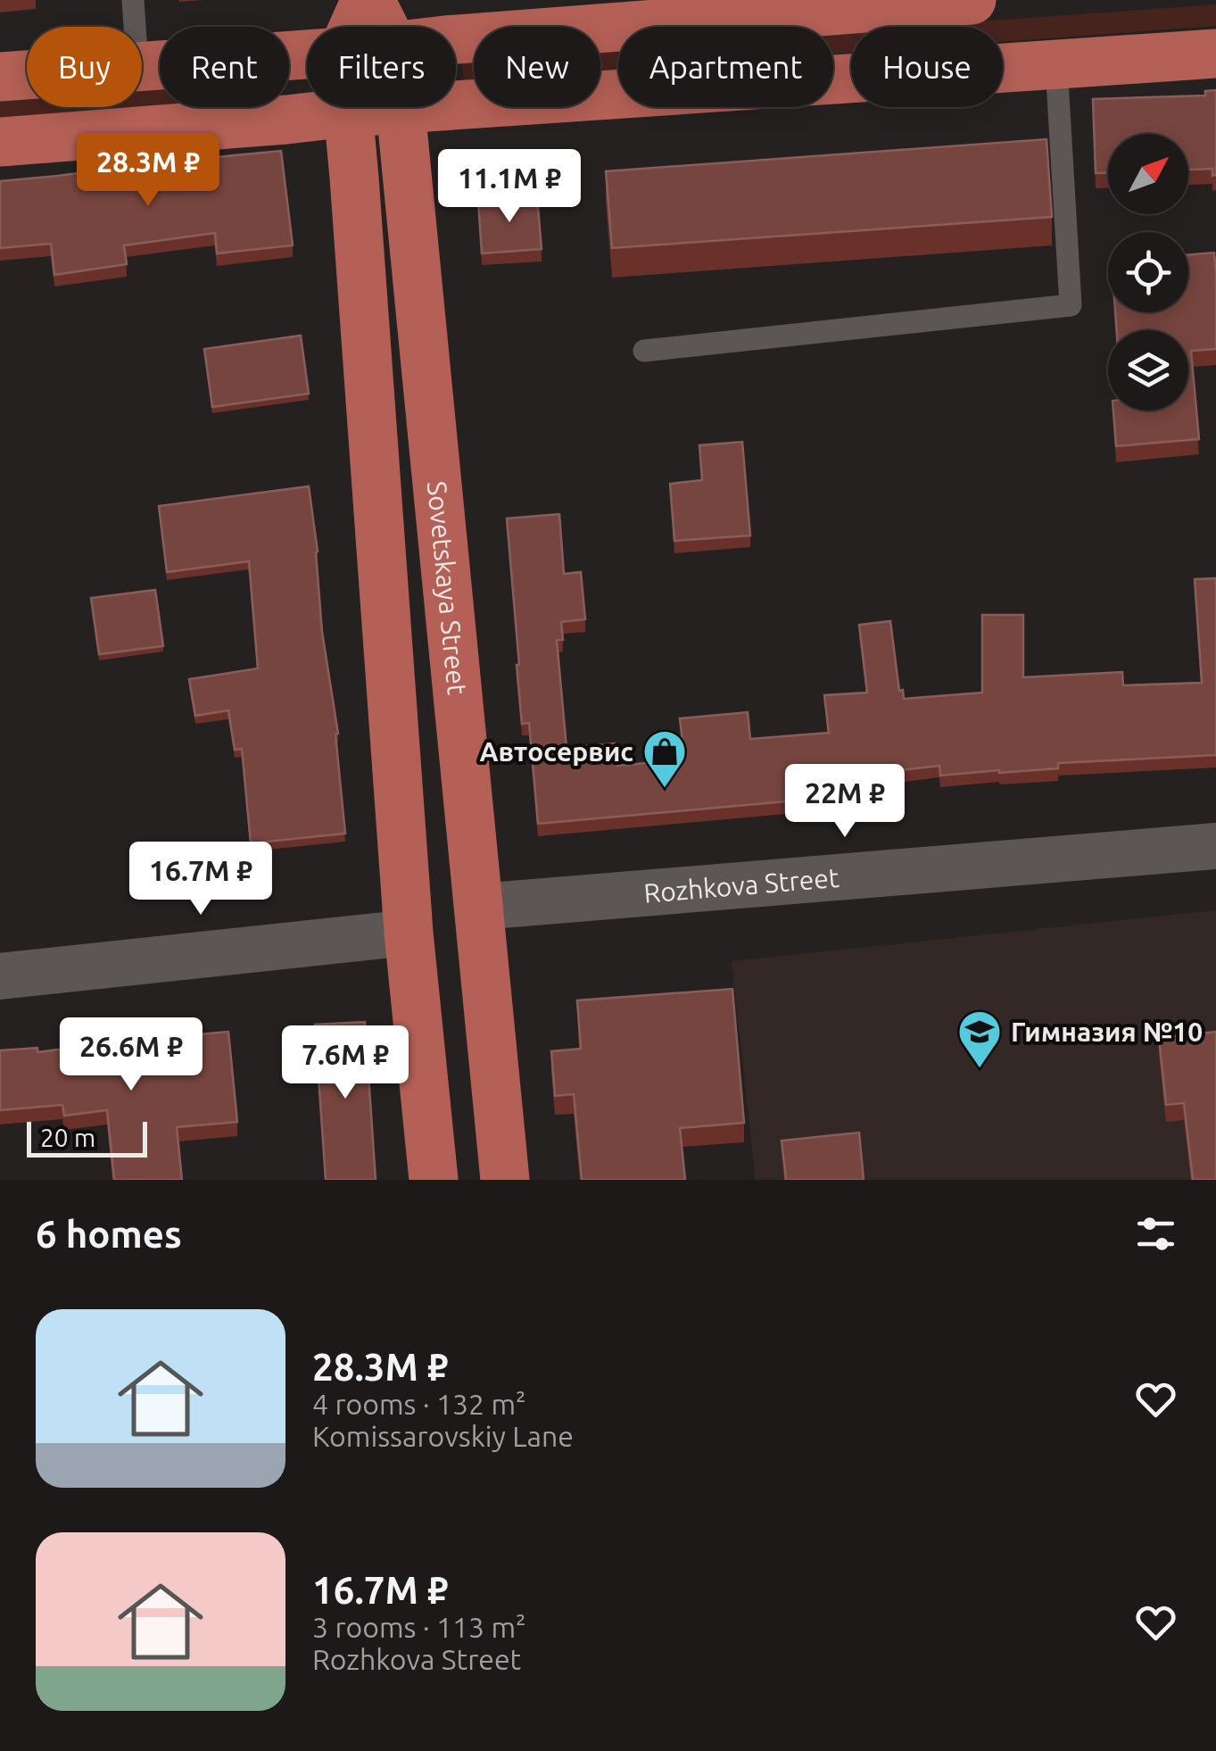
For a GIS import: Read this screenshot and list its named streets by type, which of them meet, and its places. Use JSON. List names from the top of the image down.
{
  "streets": {
    "main road": ["Sovetskaya Street"],
    "street": ["Rozhkova Street"]
  },
  "crossings": [
    ["Sovetskaya Street", "Rozhkova Street"]
  ],
  "places": {
    "shop": ["Автосервис"],
    "school or university": ["Гимназия №10"]
  },
  "scale_bar": "20 m",
  "north": "top right",
  "page": {
    "chip": [
      "Buy",
      "Rent",
      "Filters",
      "New",
      "Apartment",
      "House"
    ],
    "price": [
      "28.3M ₽",
      "11.1M ₽",
      "22M ₽",
      "16.7M ₽",
      "26.6M ₽",
      "7.6M ₽"
    ],
    "scale": "20 m",
    "heading": "6 homes",
    "list": [
      {
        "name": "28.3M ₽",
        "note": "4 rooms · 132 m² · Komissarovskiy Lane"
      },
      {
        "name": "16.7M ₽",
        "note": "3 rooms · 113 m² · Rozhkova Street"
      }
    ]
  }
}
